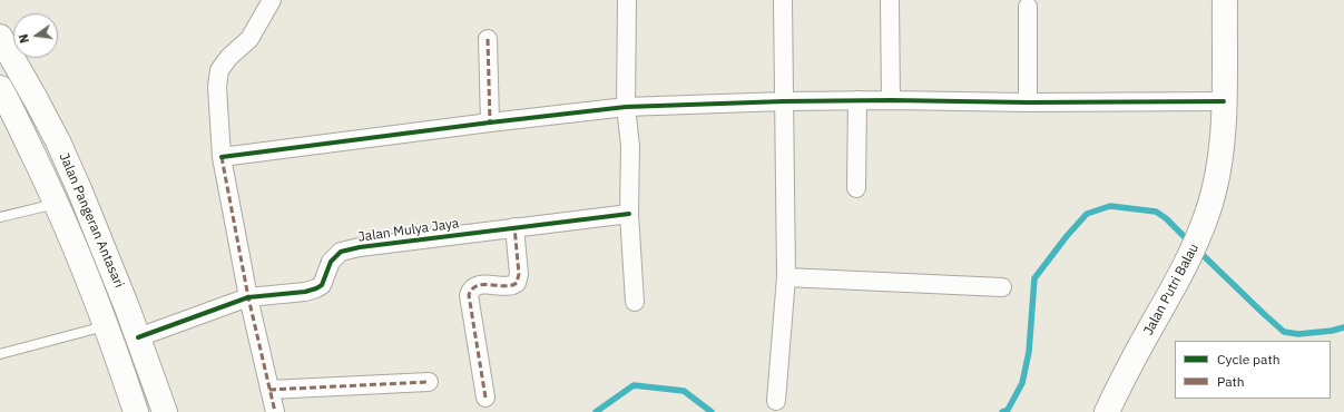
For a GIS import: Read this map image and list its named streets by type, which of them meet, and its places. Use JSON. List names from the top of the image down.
{
  "streets": {
    "main road": ["Jalan Pangeran Antasari", "Jalan Putri Balau"],
    "street": ["Jalan Mulya Jaya"]
  },
  "crossings": [
    ["Jalan Pangeran Antasari", "Jalan Mulya Jaya"]
  ],
  "legend": ["Cycle path", "Path"],
  "north": "left"
}
